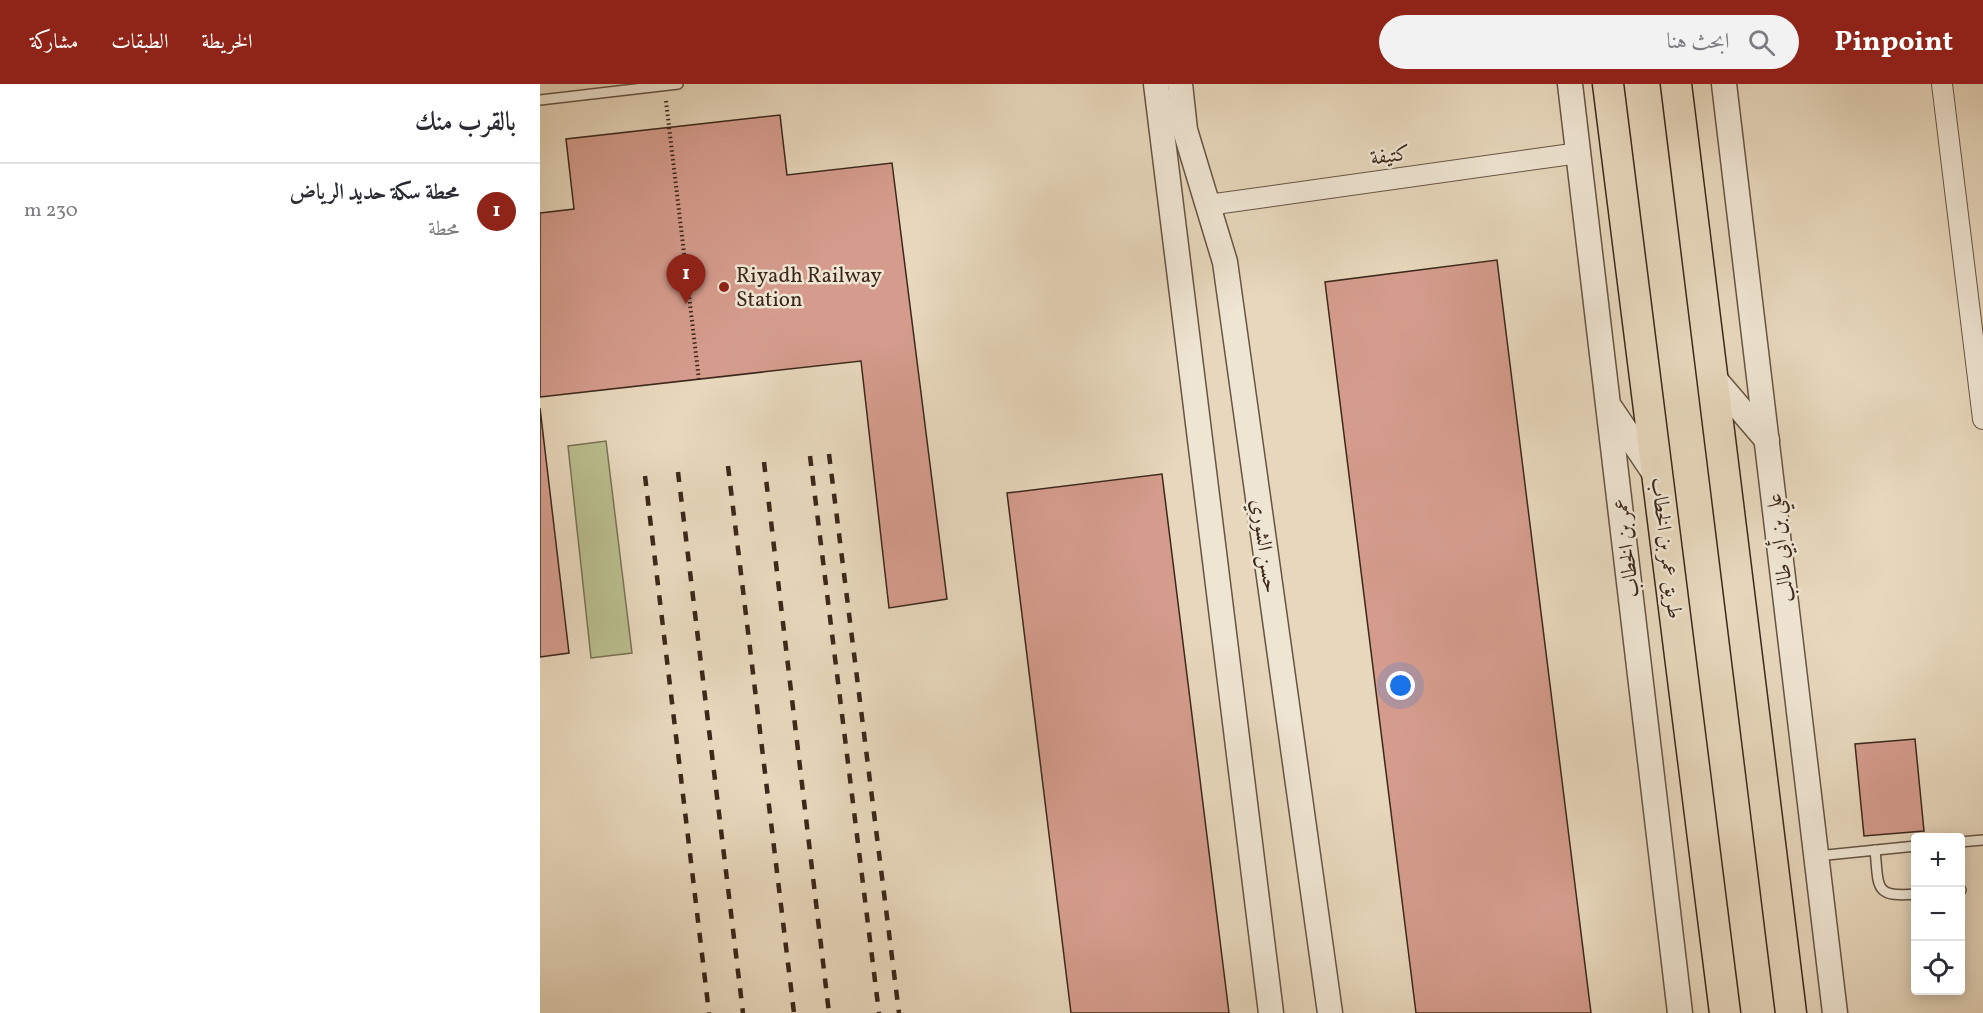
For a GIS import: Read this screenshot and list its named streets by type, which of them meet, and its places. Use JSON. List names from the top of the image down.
{
  "streets": {
    "main road": ["طريق عمر بن الخطاب"],
    "street": [
      "كتيفة",
      "حسن الشوري",
      "عمر بن الخطاب",
      "علي بن أبي طالب"
    ]
  },
  "crossings": [
    ["كتيفة", "حسن الشوري"],
    ["كتيفة", "عمر بن الخطاب"]
  ],
  "places": ["Riyadh Railway Station"],
  "page": {
    "header": "Pinpoint",
    "search": "ابحث هنا",
    "nav": ["الخريطة", "الطبقات", "مشاركة"],
    "heading": "بالقرب منك",
    "list": [
      {
        "mark": "1",
        "name": "محطة سكة حديد الرياض",
        "note": "محطة",
        "value": "230 m"
      }
    ],
    "pins": "1",
    "map_buttons": ["+", "−"]
  }
}
